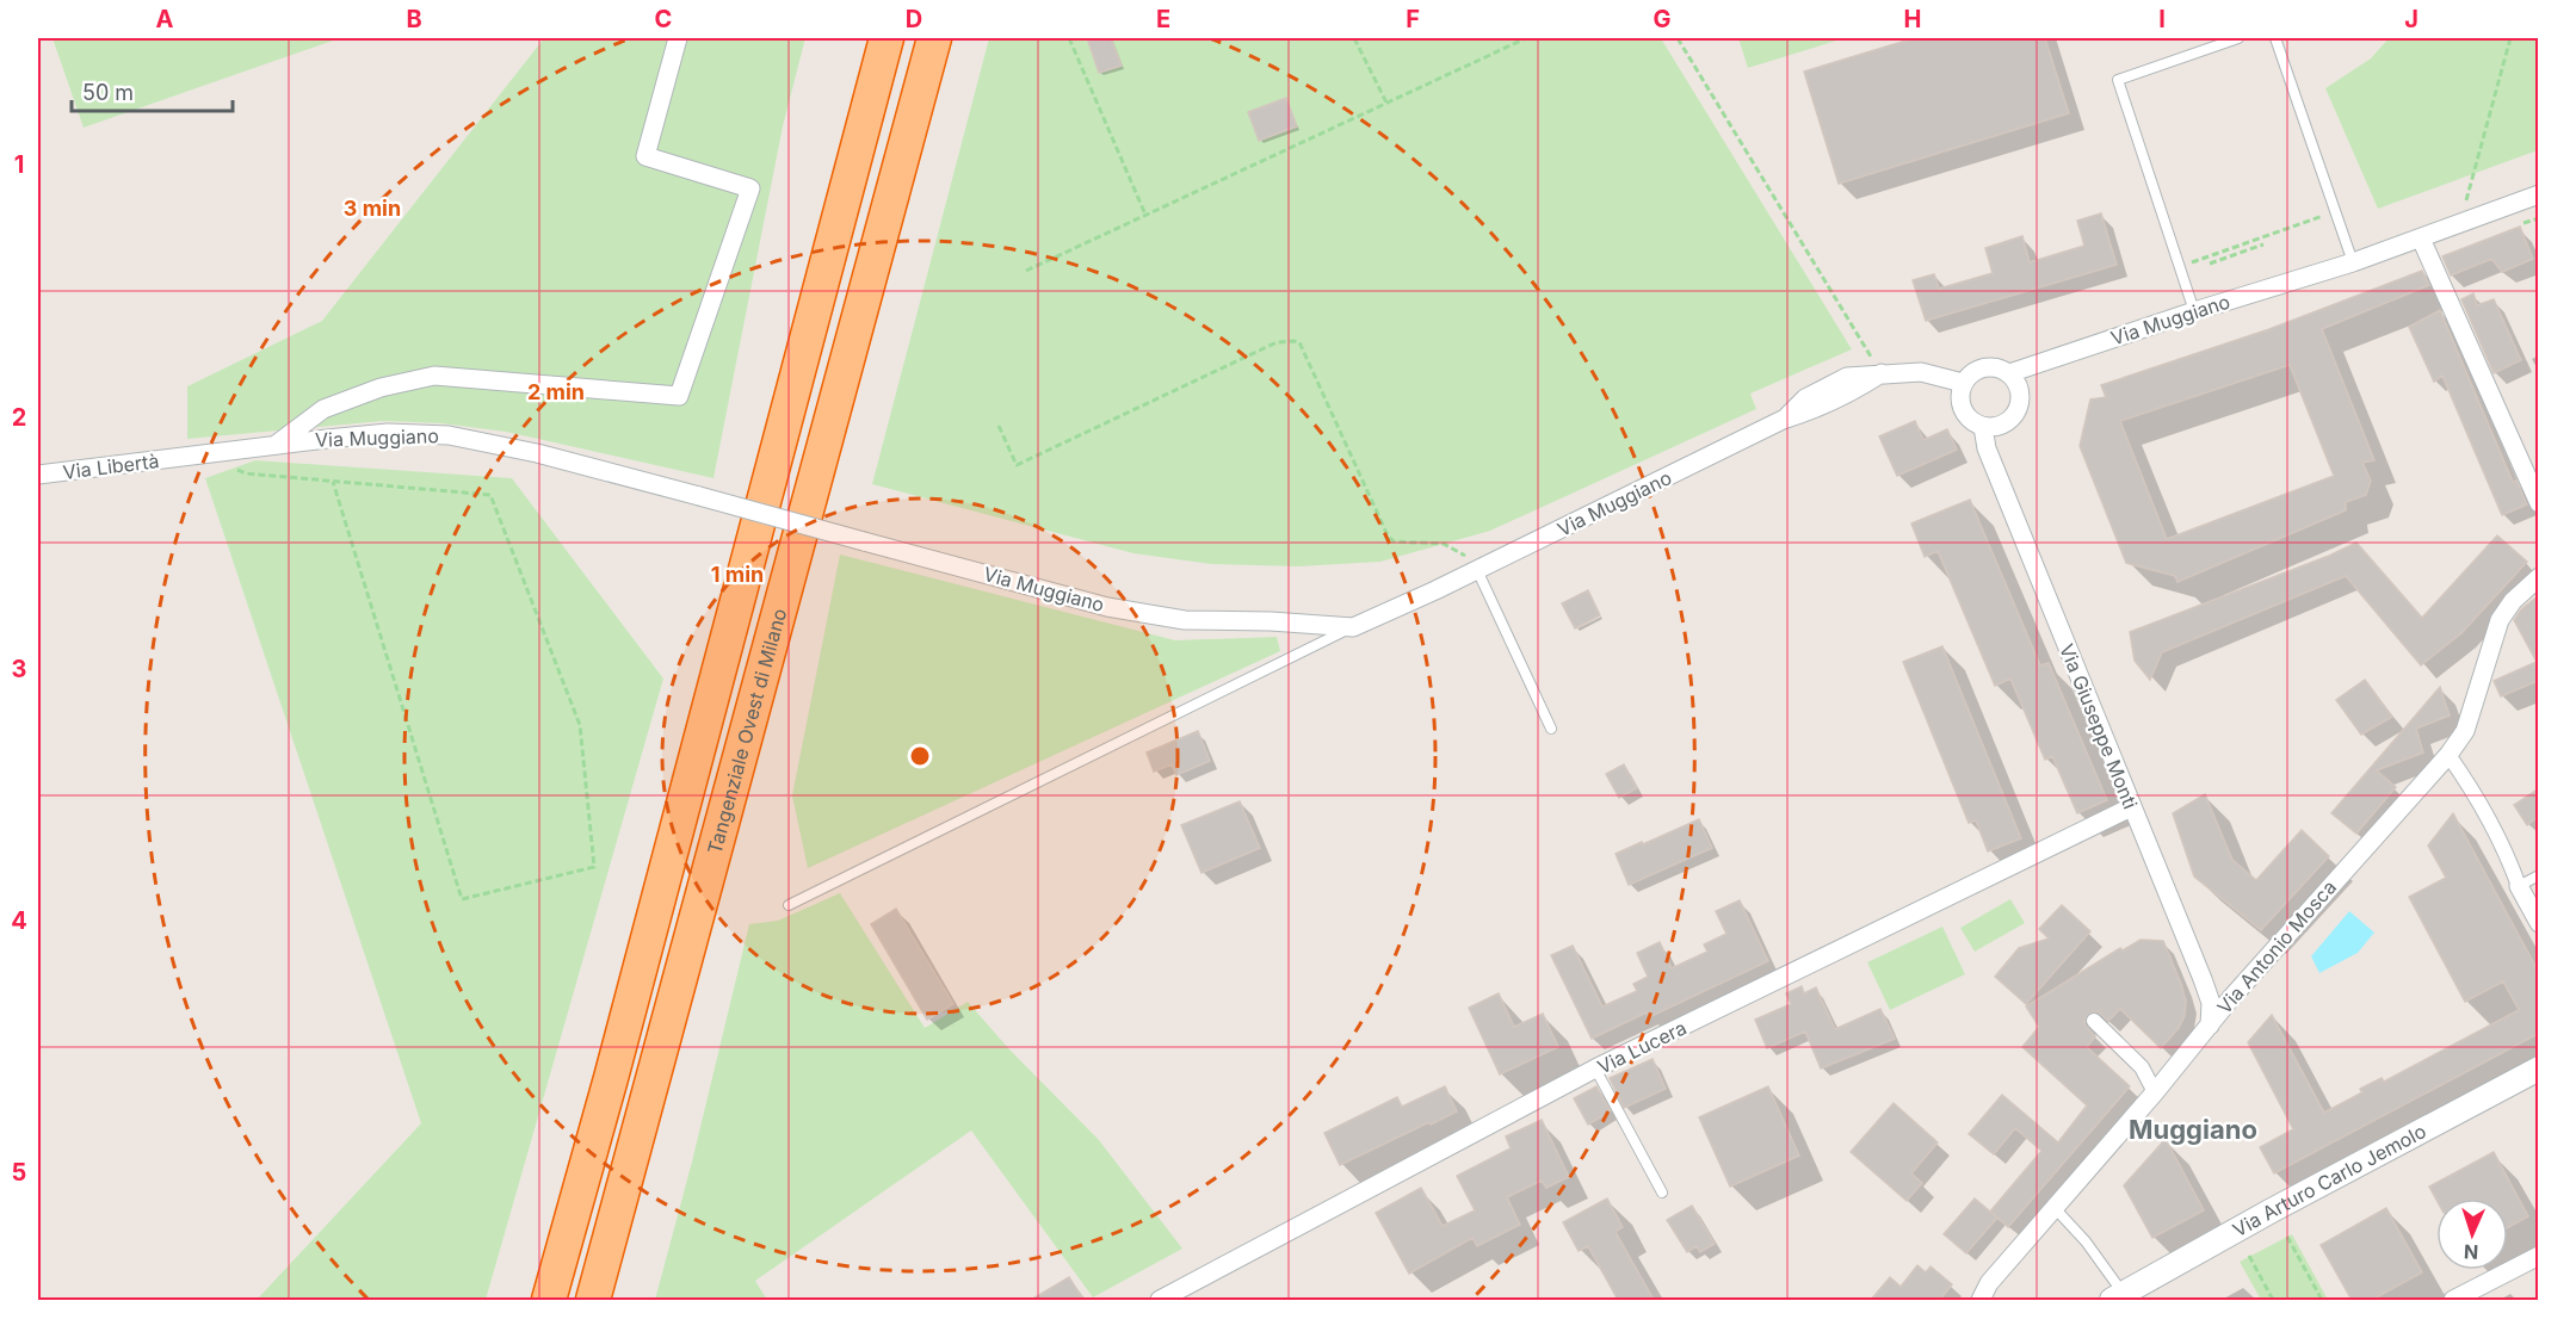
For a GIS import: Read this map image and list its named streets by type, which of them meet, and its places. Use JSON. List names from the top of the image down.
{
  "streets": {
    "highway": ["Tangenziale Ovest di Milano"],
    "street": [
      "Via Muggiano",
      "Via Libertà",
      "Via Giuseppe Monti",
      "Via Antonio Mosca",
      "Via Lucera",
      "Via Arturo Carlo Jemolo"
    ]
  },
  "crossings": [
    ["Via Muggiano", "Via Libertà"],
    ["Via Muggiano", "Via Giuseppe Monti"],
    ["Via Giuseppe Monti", "Via Antonio Mosca"],
    ["Via Giuseppe Monti", "Via Lucera"],
    ["Via Antonio Mosca", "Via Arturo Carlo Jemolo"]
  ],
  "districts": ["Muggiano"],
  "scale_bar": "50 m",
  "north": "bottom",
  "grid": {
    "columns": [
      "A",
      "B",
      "C",
      "D",
      "E",
      "F",
      "G",
      "H",
      "I",
      "J"
    ],
    "rows": [
      "1",
      "2",
      "3",
      "4",
      "5"
    ]
  },
  "rings": ["3 min", "2 min", "1 min"]
}
